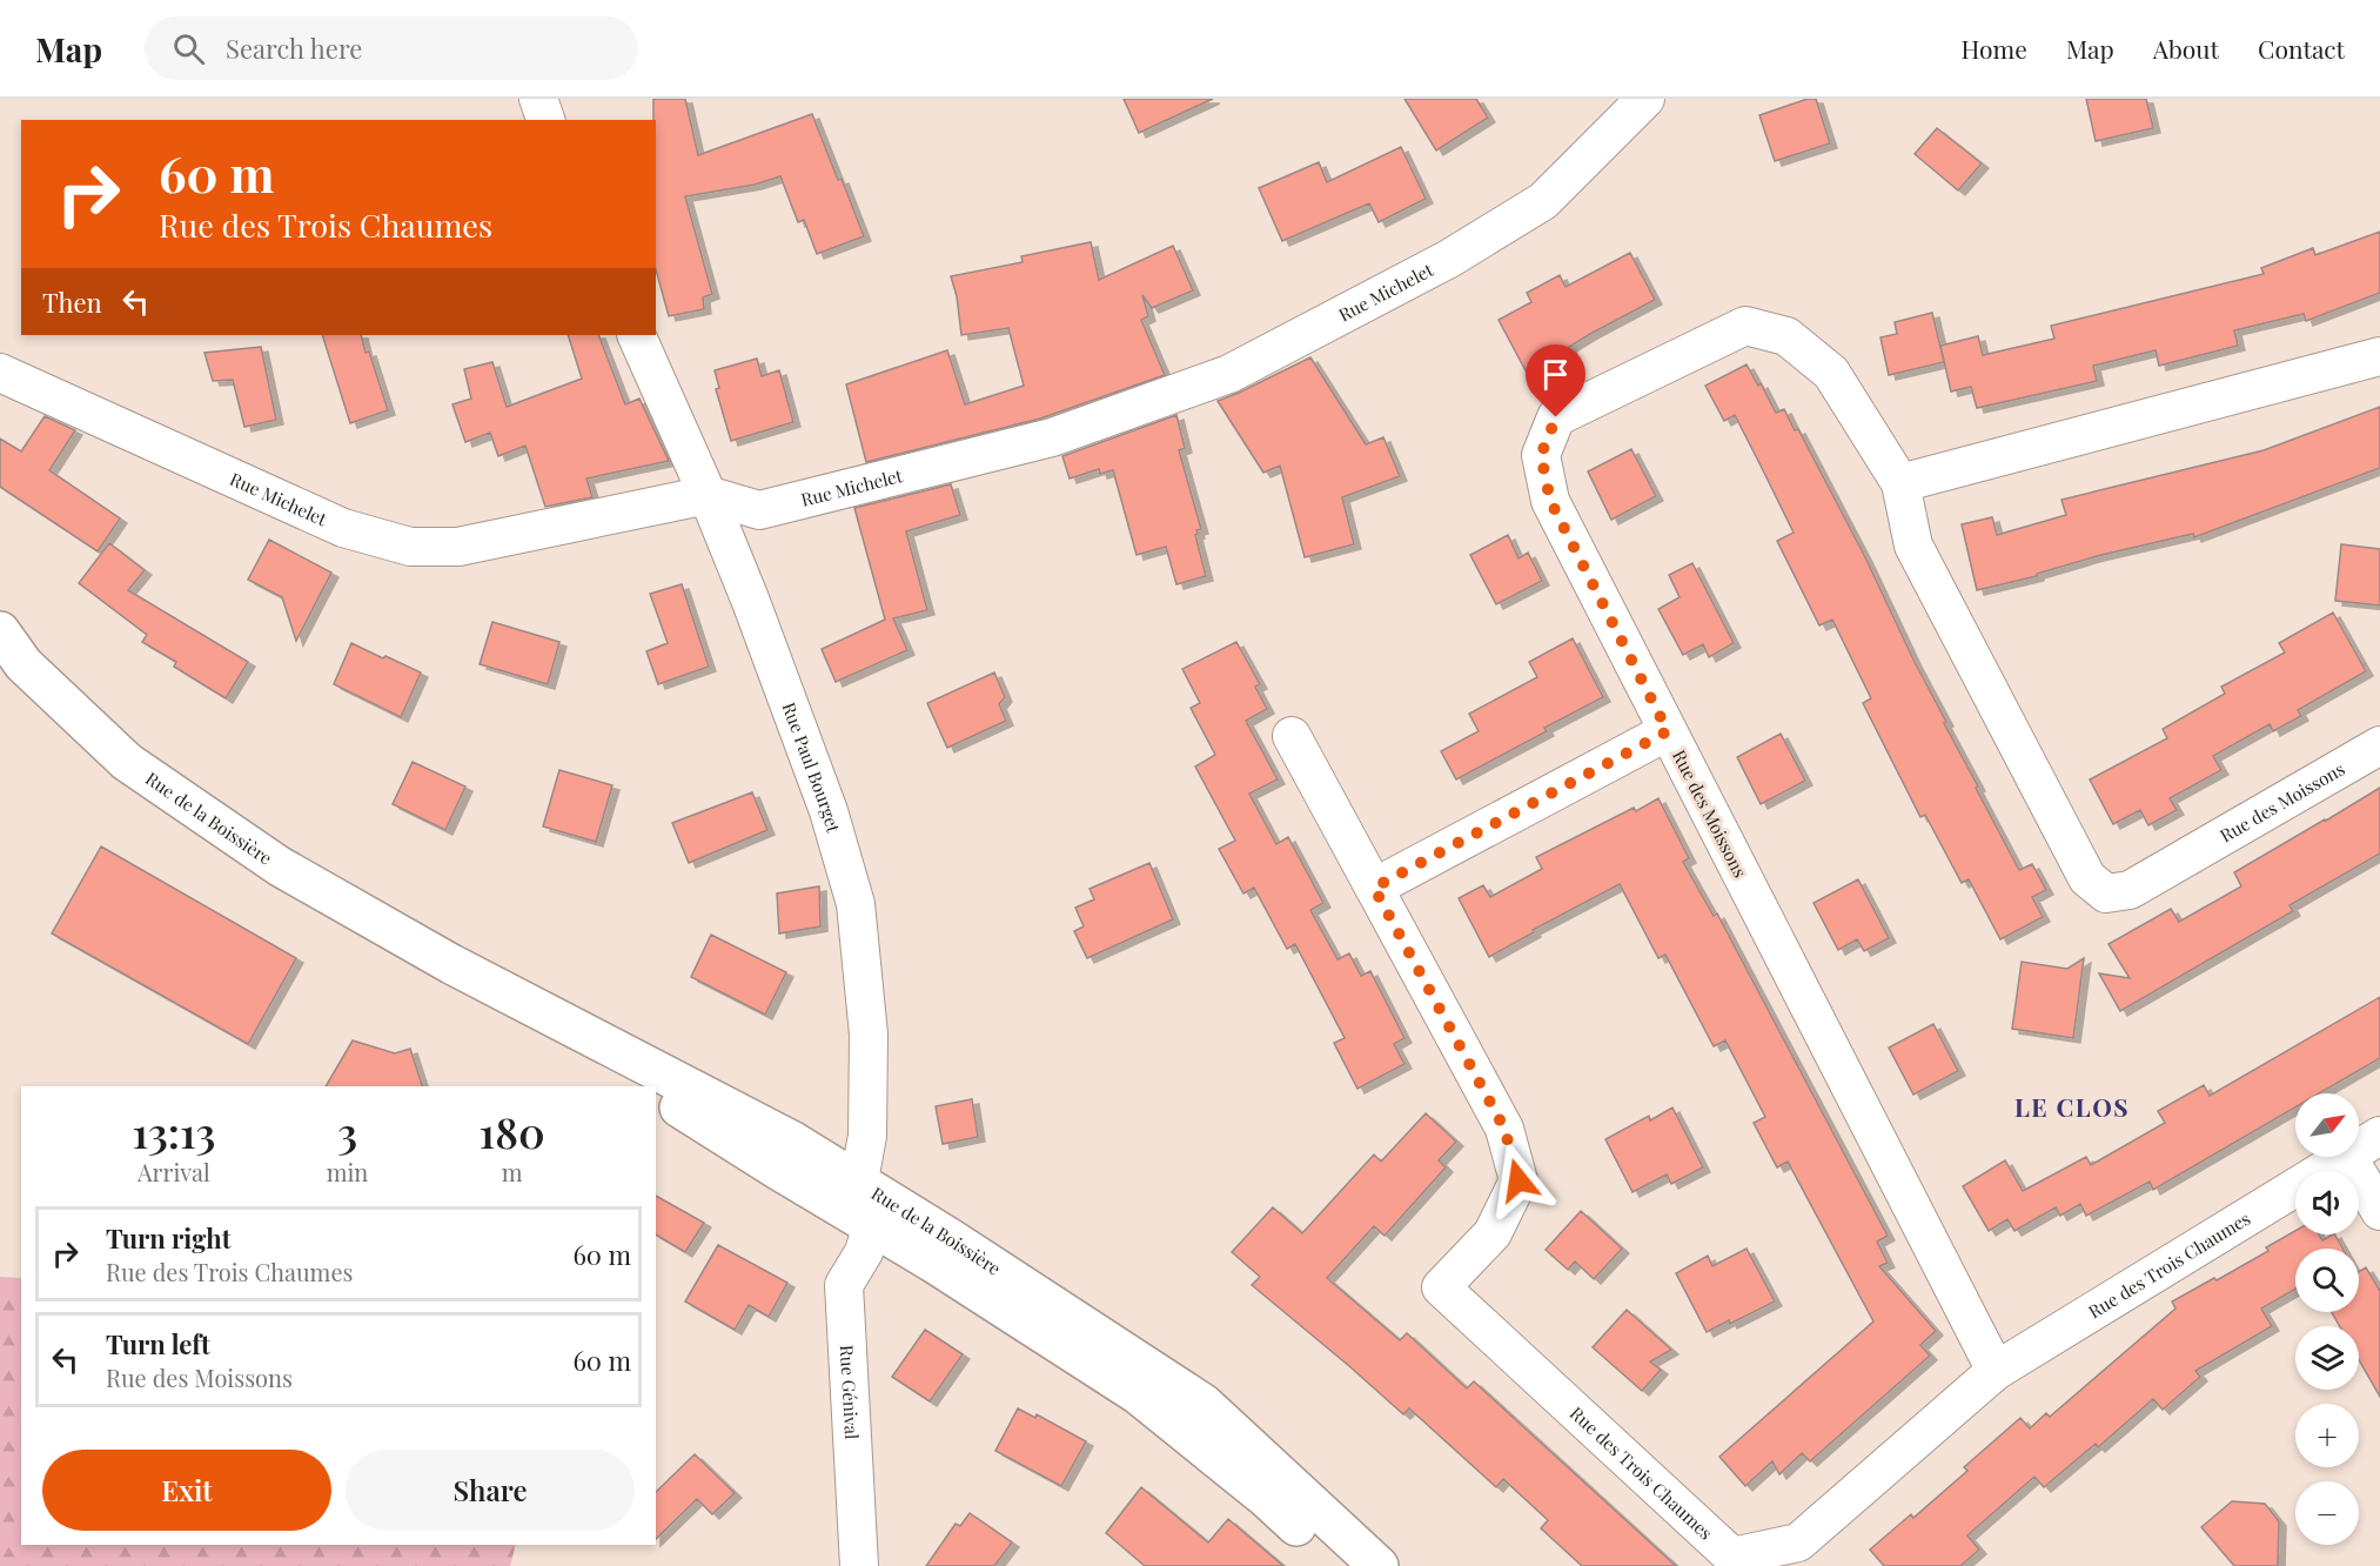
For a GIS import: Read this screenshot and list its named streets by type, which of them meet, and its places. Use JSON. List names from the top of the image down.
{
  "streets": {
    "main road": ["Rue de la Boissière"],
    "street": [
      "Rue Michelet",
      "Rue Paul Bourget",
      "Rue des Moissons",
      "Rue des Trois Chaumes",
      "Rue Génival"
    ]
  },
  "crossings": [
    ["Rue Michelet", "Rue Paul Bourget"],
    ["Rue Paul Bourget", "Rue de la Boissière"],
    ["Rue Paul Bourget", "Rue Génival"],
    ["Rue des Moissons", "Rue des Trois Chaumes"],
    ["Rue de la Boissière", "Rue Génival"]
  ],
  "districts": ["LE CLOS"],
  "north": "top right",
  "page": {
    "header": "Map",
    "search": "Search here",
    "nav": [
      "Home",
      "Map",
      "About",
      "Contact"
    ],
    "turn": ["60 m", "Rue des Trois Chaumes"],
    "then": "Then",
    "eta": [
      "13:13",
      "Arrival",
      "3",
      "min",
      "180",
      "m"
    ],
    "map_buttons": ["+", "−"],
    "list": [
      {
        "name": "Turn right",
        "note": "Rue des Trois Chaumes",
        "value": "60 m"
      },
      {
        "name": "Turn left",
        "note": "Rue des Moissons",
        "value": "60 m"
      }
    ],
    "buttons": ["Exit", "Share"]
  }
}
